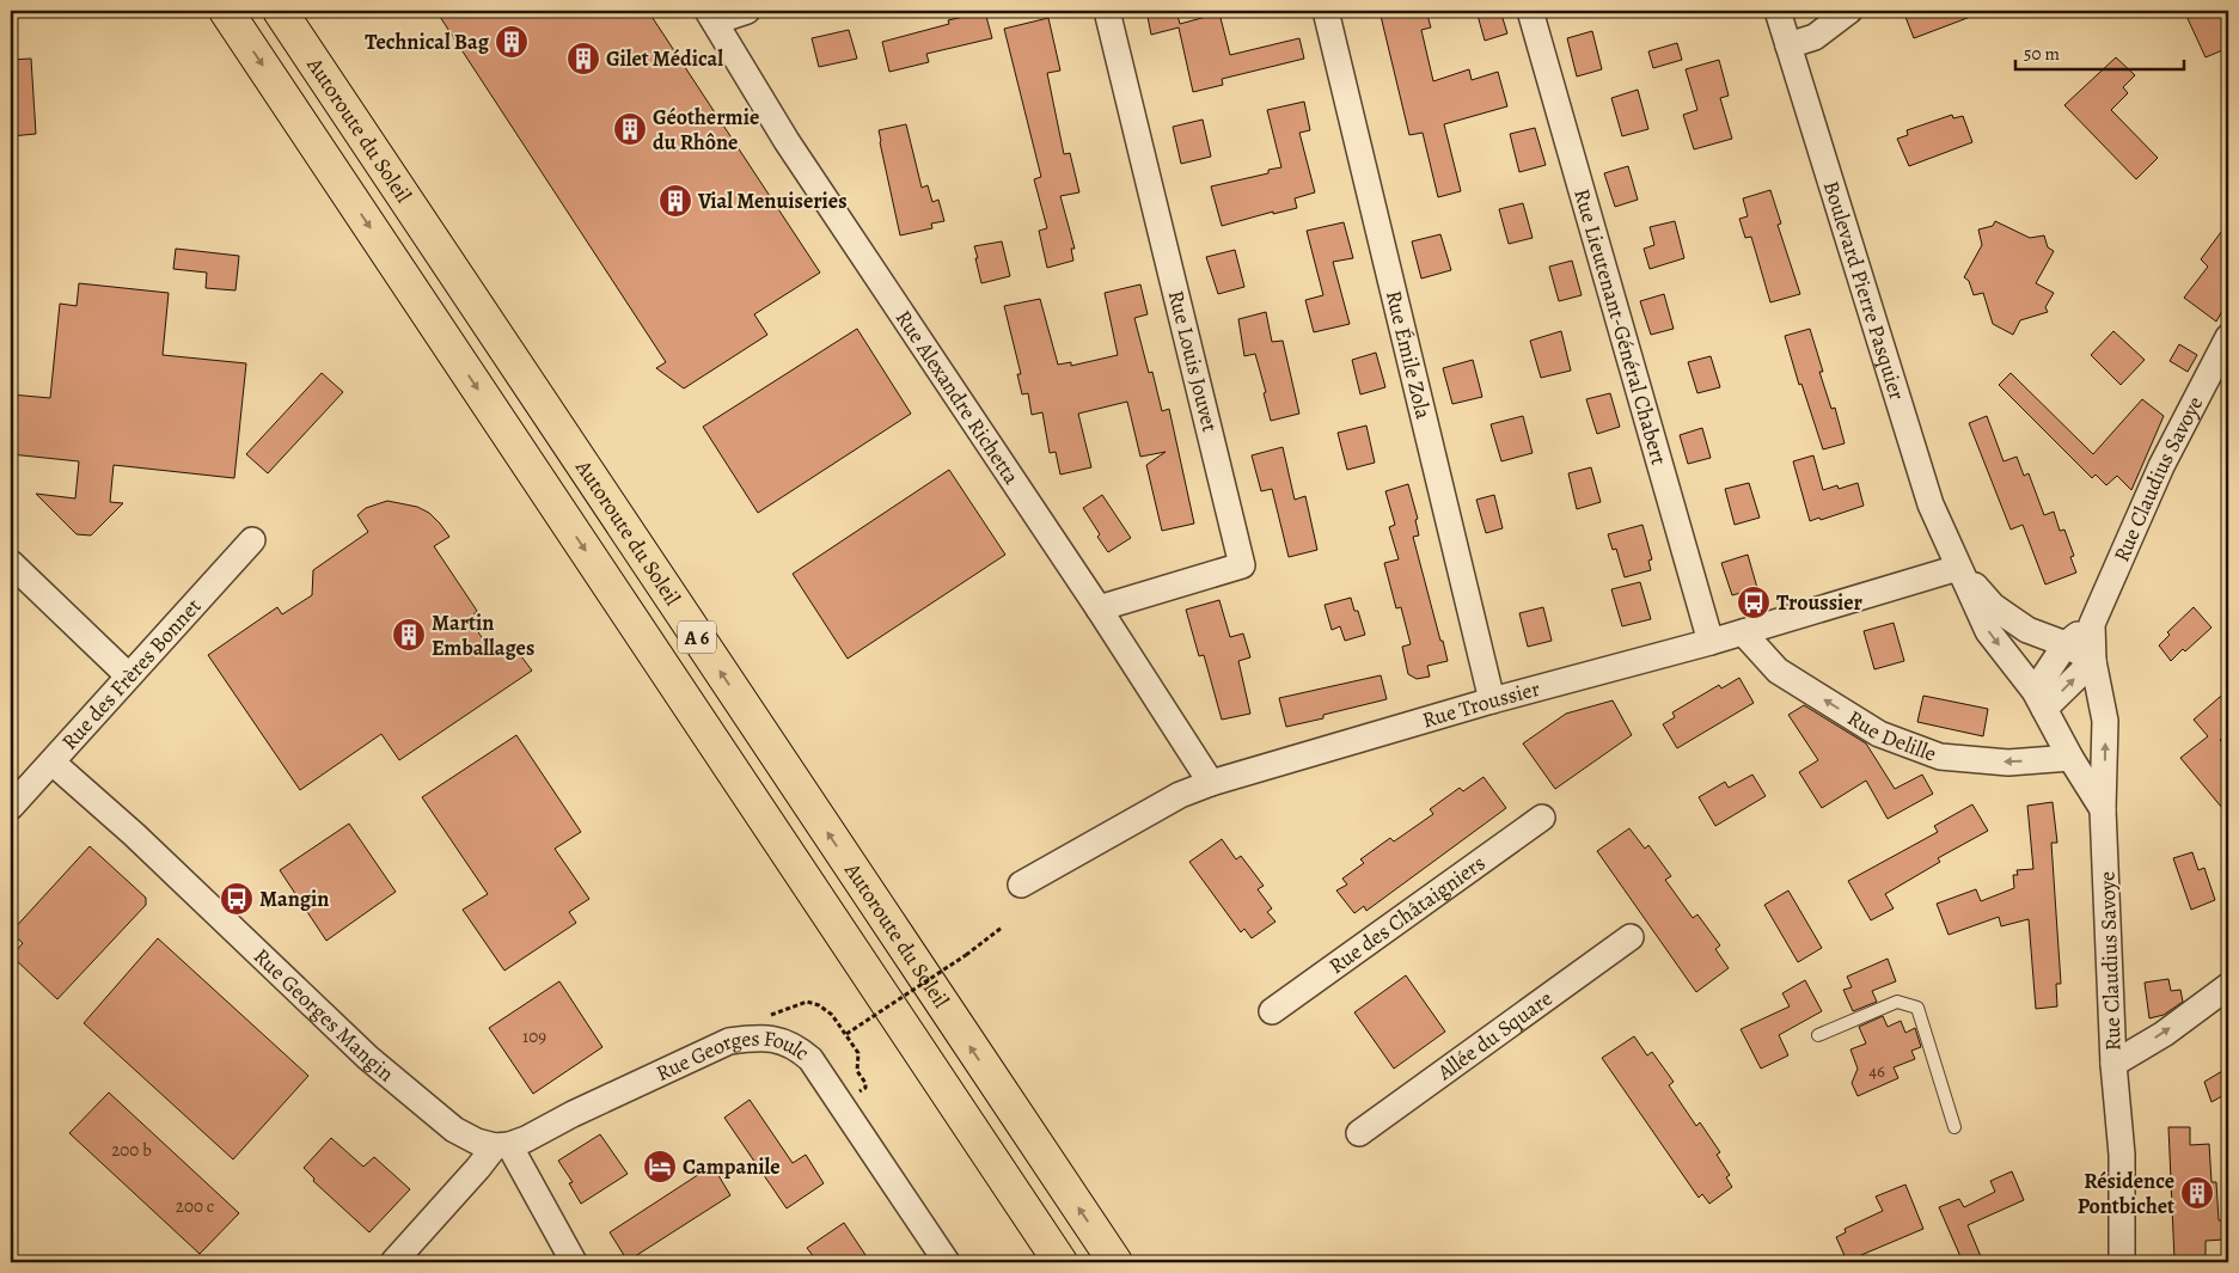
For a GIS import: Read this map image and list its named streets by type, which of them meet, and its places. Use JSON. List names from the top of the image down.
{
  "streets": {
    "highway": ["Autoroute du Soleil", "A 6"],
    "street": [
      "Boulevard Pierre Pasquier",
      "Rue Lieutenant-Général Chabert",
      "Rue Émile Zola",
      "Rue Louis Jouvet",
      "Rue Alexandre Richetta",
      "Rue Claudius Savoye",
      "Rue des Frères Bonnet",
      "Rue Troussier",
      "Rue Delille",
      "Rue des Châtaigniers",
      "Rue Georges Mangin",
      "Allée du Square",
      "Rue Georges Foulc"
    ]
  },
  "crossings": [
    ["Boulevard Pierre Pasquier", "Rue Claudius Savoye"],
    ["Boulevard Pierre Pasquier", "Rue Troussier"],
    ["Boulevard Pierre Pasquier", "Rue Delille"],
    ["Rue Lieutenant-Général Chabert", "Rue Troussier"],
    ["Rue Émile Zola", "Rue Troussier"],
    ["Rue Louis Jouvet", "Rue Alexandre Richetta"],
    ["Rue Alexandre Richetta", "Rue Troussier"],
    ["Rue des Frères Bonnet", "Rue Georges Mangin"],
    ["Rue Troussier", "Rue Delille"],
    ["Rue Georges Mangin", "Rue Georges Foulc"]
  ],
  "one_way": ["Rue Delille"],
  "places": {
    "building": [
      "Technical Bag",
      "Gilet Médical",
      "Géothermie du Rhône",
      "Vial Menuiseries",
      "Martin Emballages",
      "Résidence Pontbichet"
    ],
    "bus stop": ["Troussier", "Mangin"],
    "hotel": ["Campanile"]
  },
  "house_numbers": [
    "109",
    "46",
    "200 b",
    "200 c"
  ],
  "scale_bar": "50 m"
}
